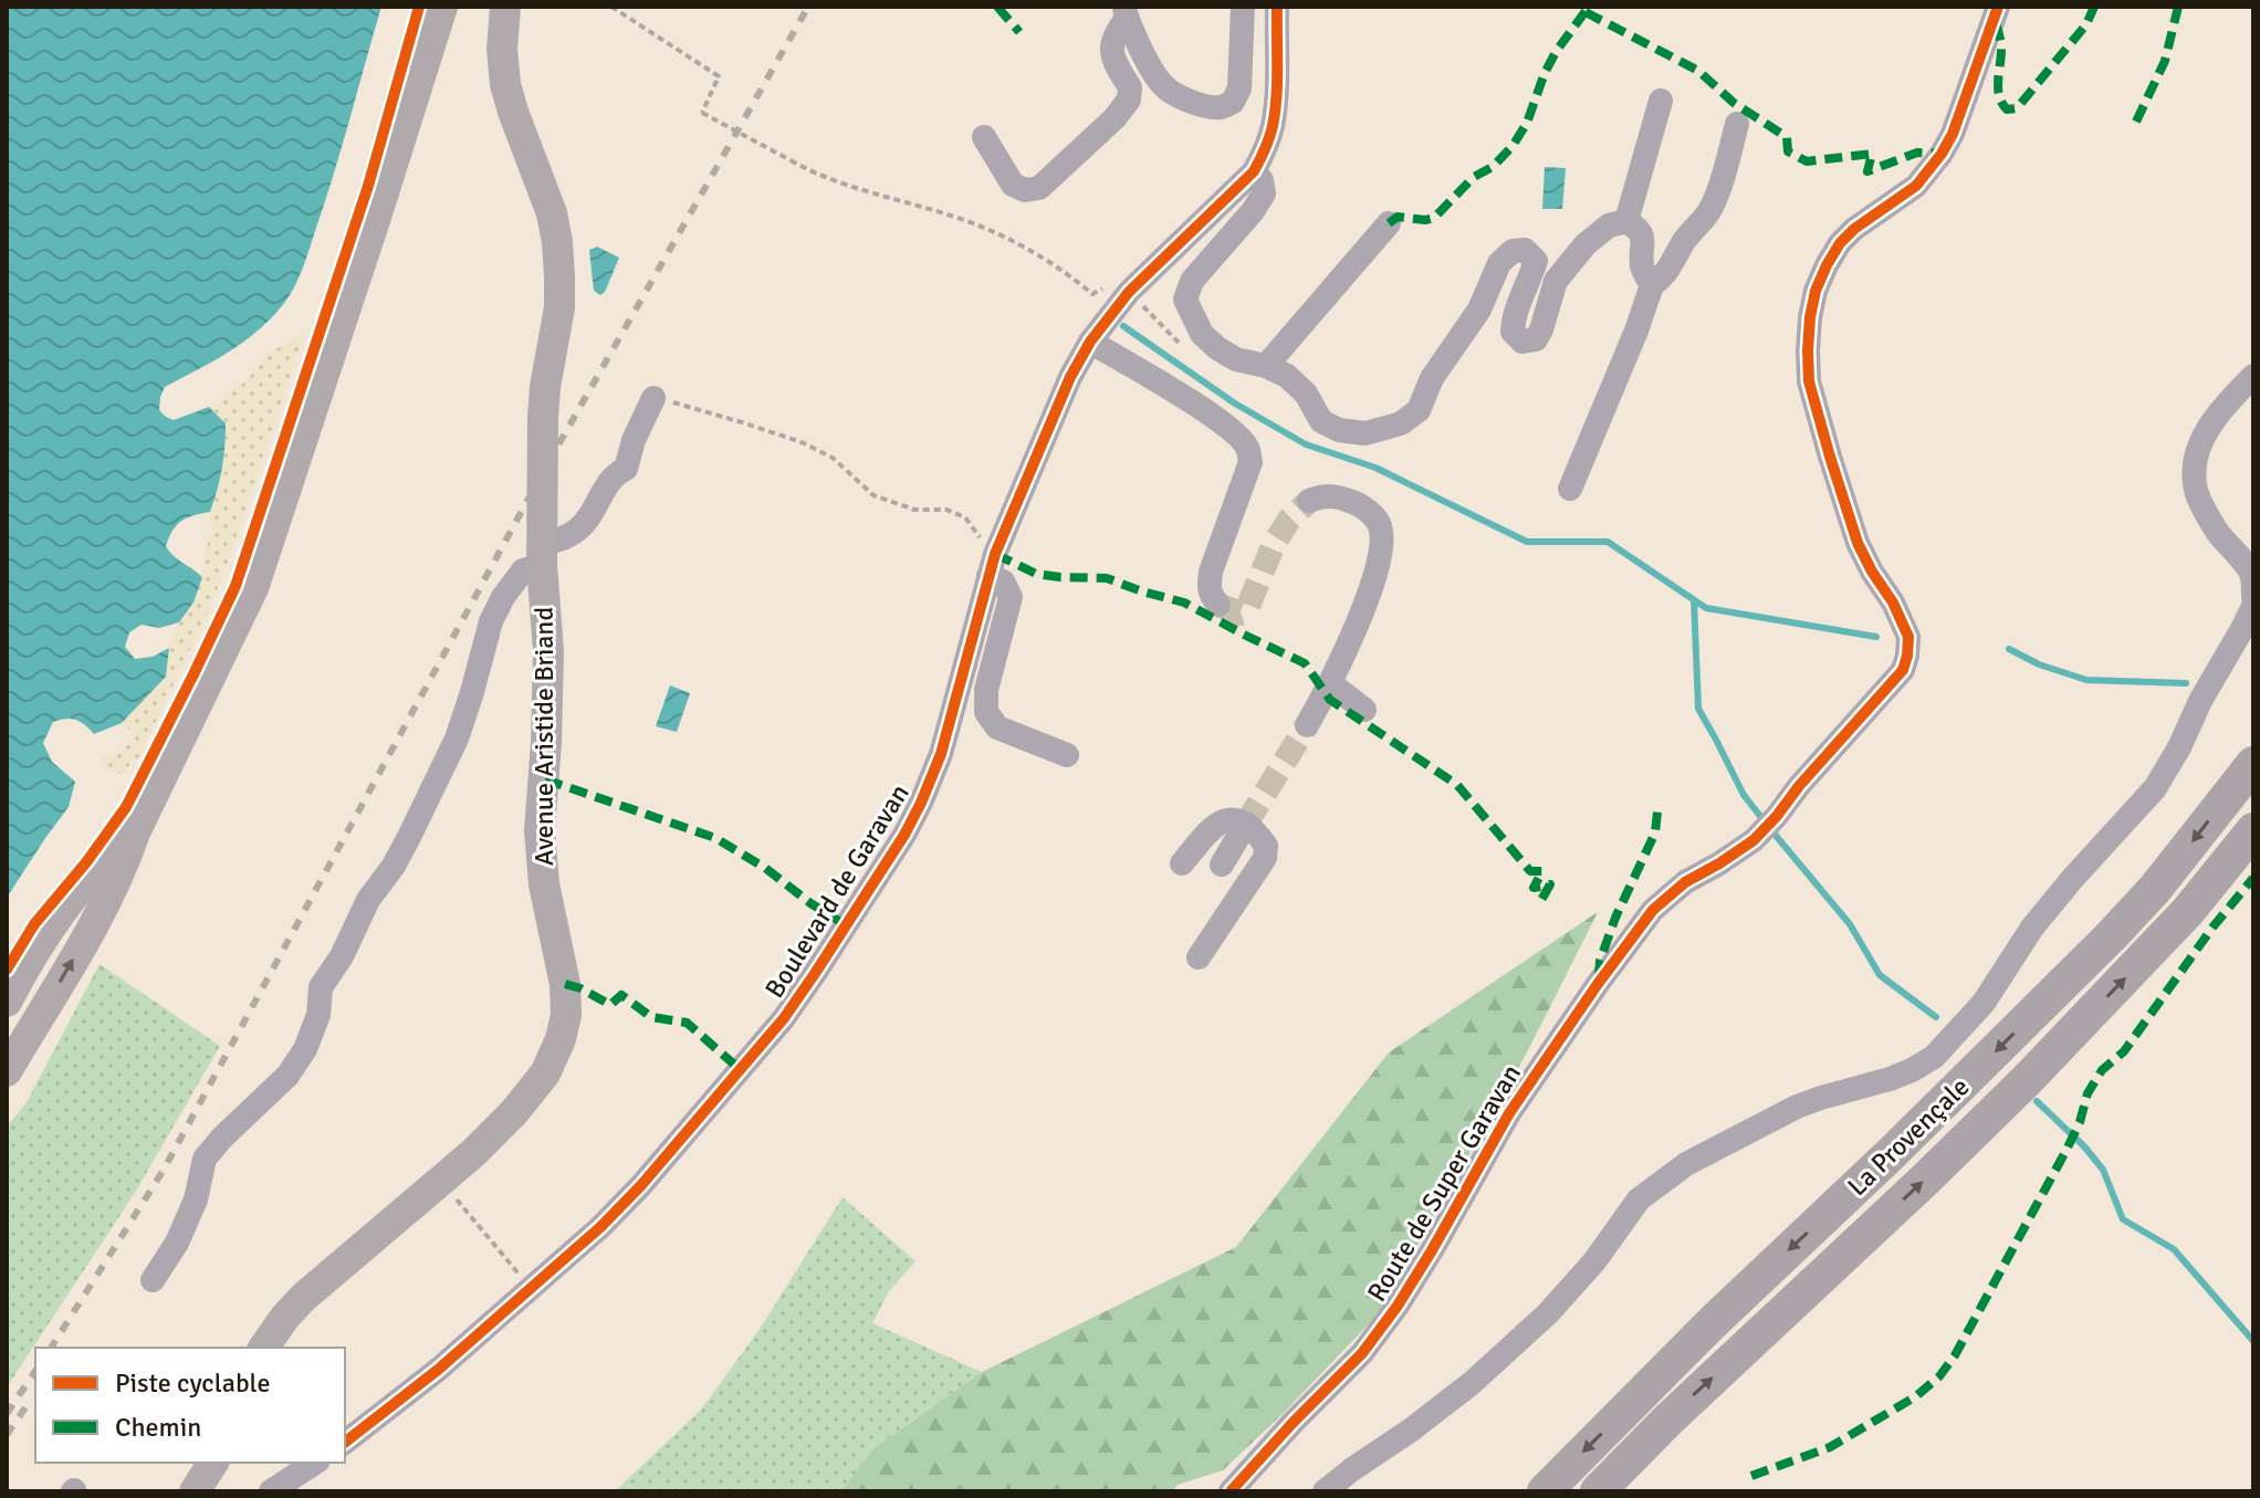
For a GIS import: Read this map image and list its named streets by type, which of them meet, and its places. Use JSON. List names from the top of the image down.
{
  "streets": {
    "highway": ["La Provençale"],
    "main road": ["Avenue Aristide Briand"],
    "street": ["Boulevard de Garavan", "Route de Super Garavan"]
  },
  "legend": ["Piste cyclable", "Chemin"]
}
